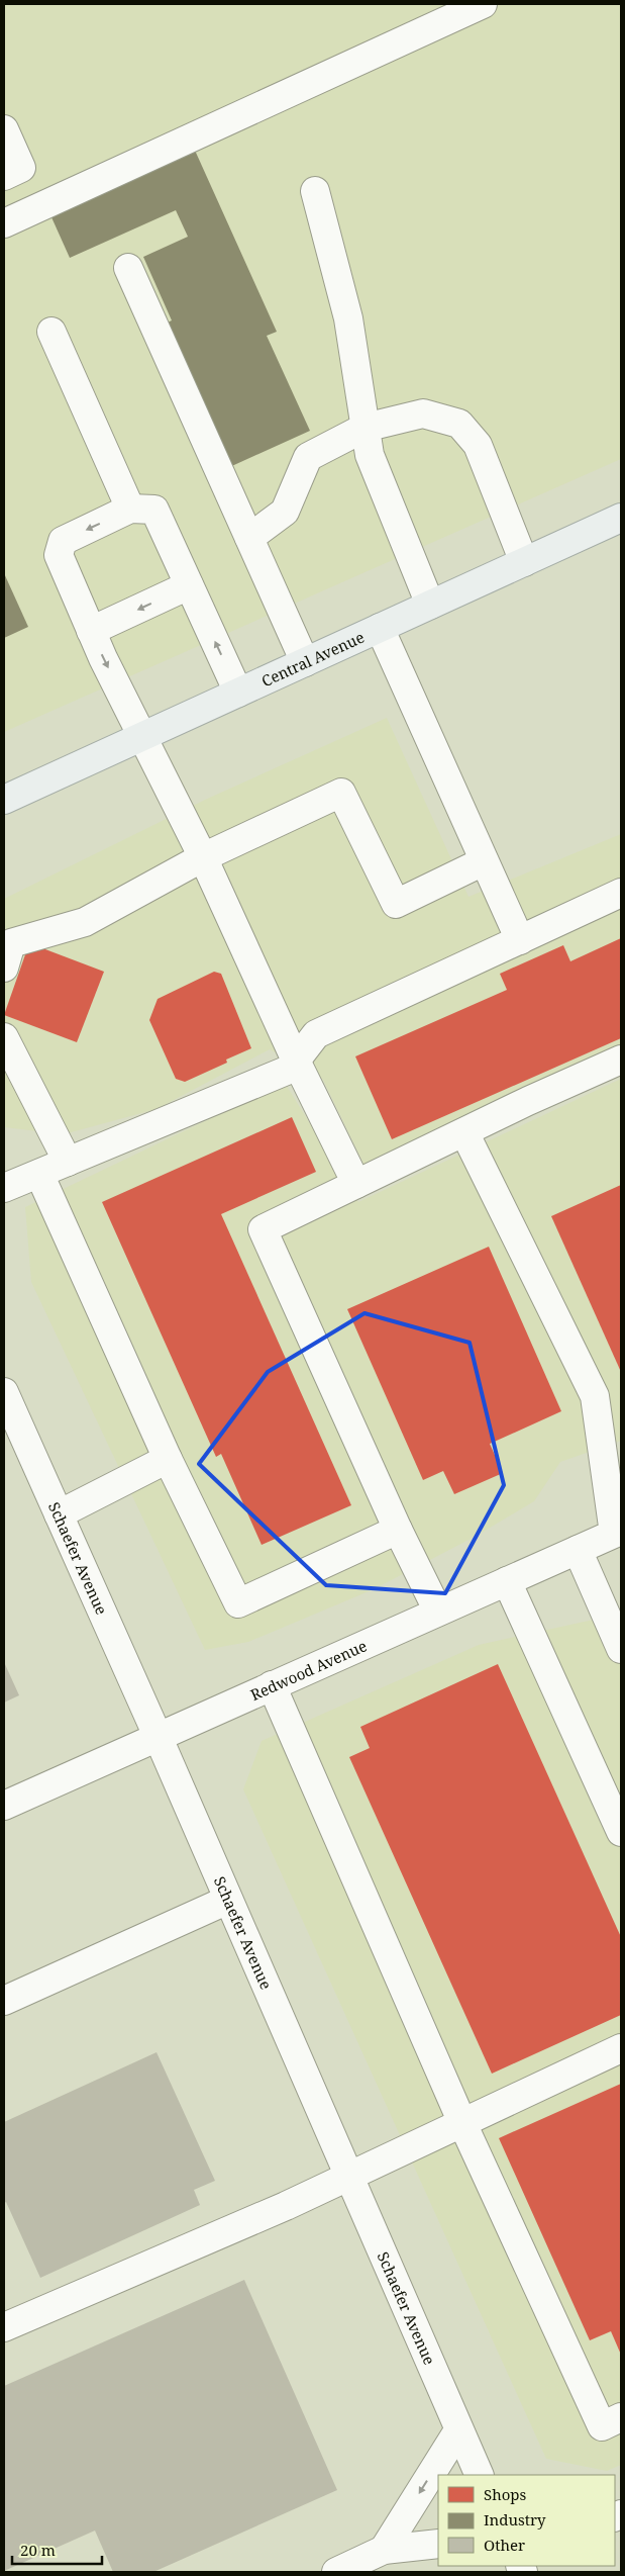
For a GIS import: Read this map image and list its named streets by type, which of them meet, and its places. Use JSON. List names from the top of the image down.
{
  "streets": {
    "main road": ["Central Avenue"],
    "street": ["Schaefer Avenue", "Redwood Avenue"]
  },
  "crossings": [
    ["Schaefer Avenue", "Redwood Avenue"]
  ],
  "legend": ["Shops", "Industry", "Other"],
  "scale_bar": "20 m"
}
